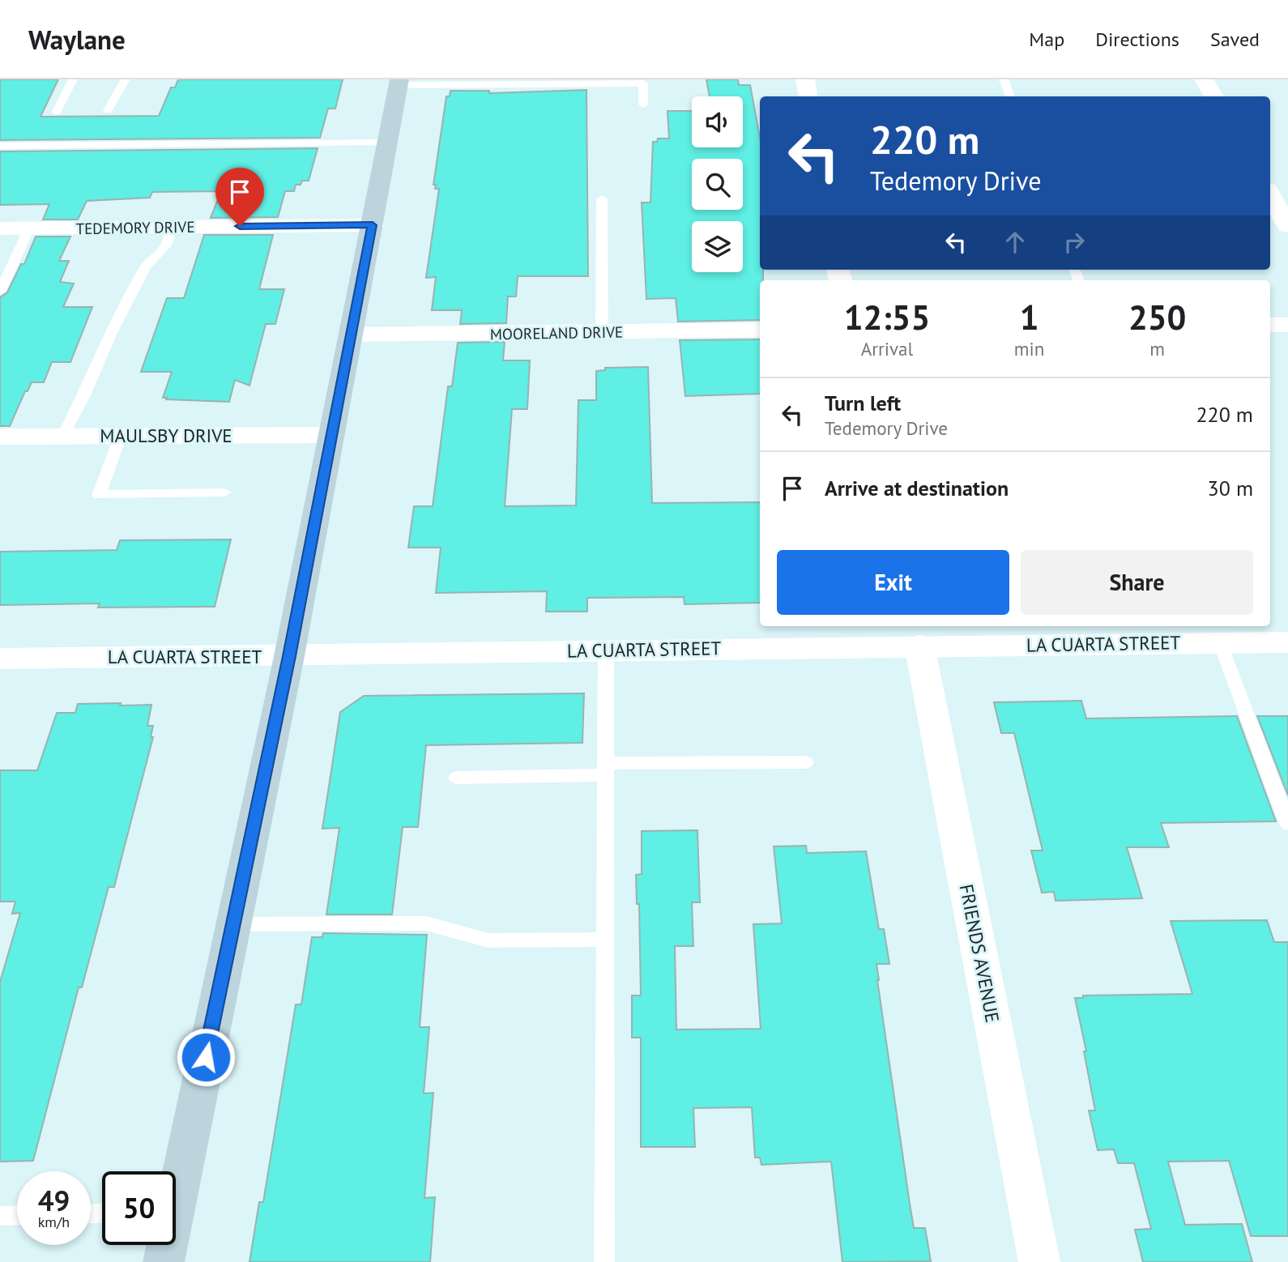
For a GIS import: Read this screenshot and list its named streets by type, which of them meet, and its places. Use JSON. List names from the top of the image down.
{
  "streets": {
    "street": [
      "TEDEMORY DRIVE",
      "MOORELAND DRIVE",
      "MAULSBY DRIVE",
      "LA CUARTA STREET",
      "FRIENDS AVENUE"
    ]
  },
  "crossings": [
    ["LA CUARTA STREET", "FRIENDS AVENUE"]
  ],
  "page": {
    "header": "Waylane",
    "nav": ["Map", "Directions", "Saved"],
    "turn": ["220 m", "Tedemory Drive"],
    "eta": [
      "12:55",
      "Arrival",
      "1",
      "min",
      "250",
      "m"
    ],
    "list": [
      {
        "name": "Turn left",
        "note": "Tedemory Drive",
        "value": "220 m"
      },
      {
        "name": "Arrive at destination",
        "value": "30 m"
      }
    ],
    "buttons": ["Exit", "Share"],
    "speed": "49 km/h",
    "limit": "50"
  }
}
